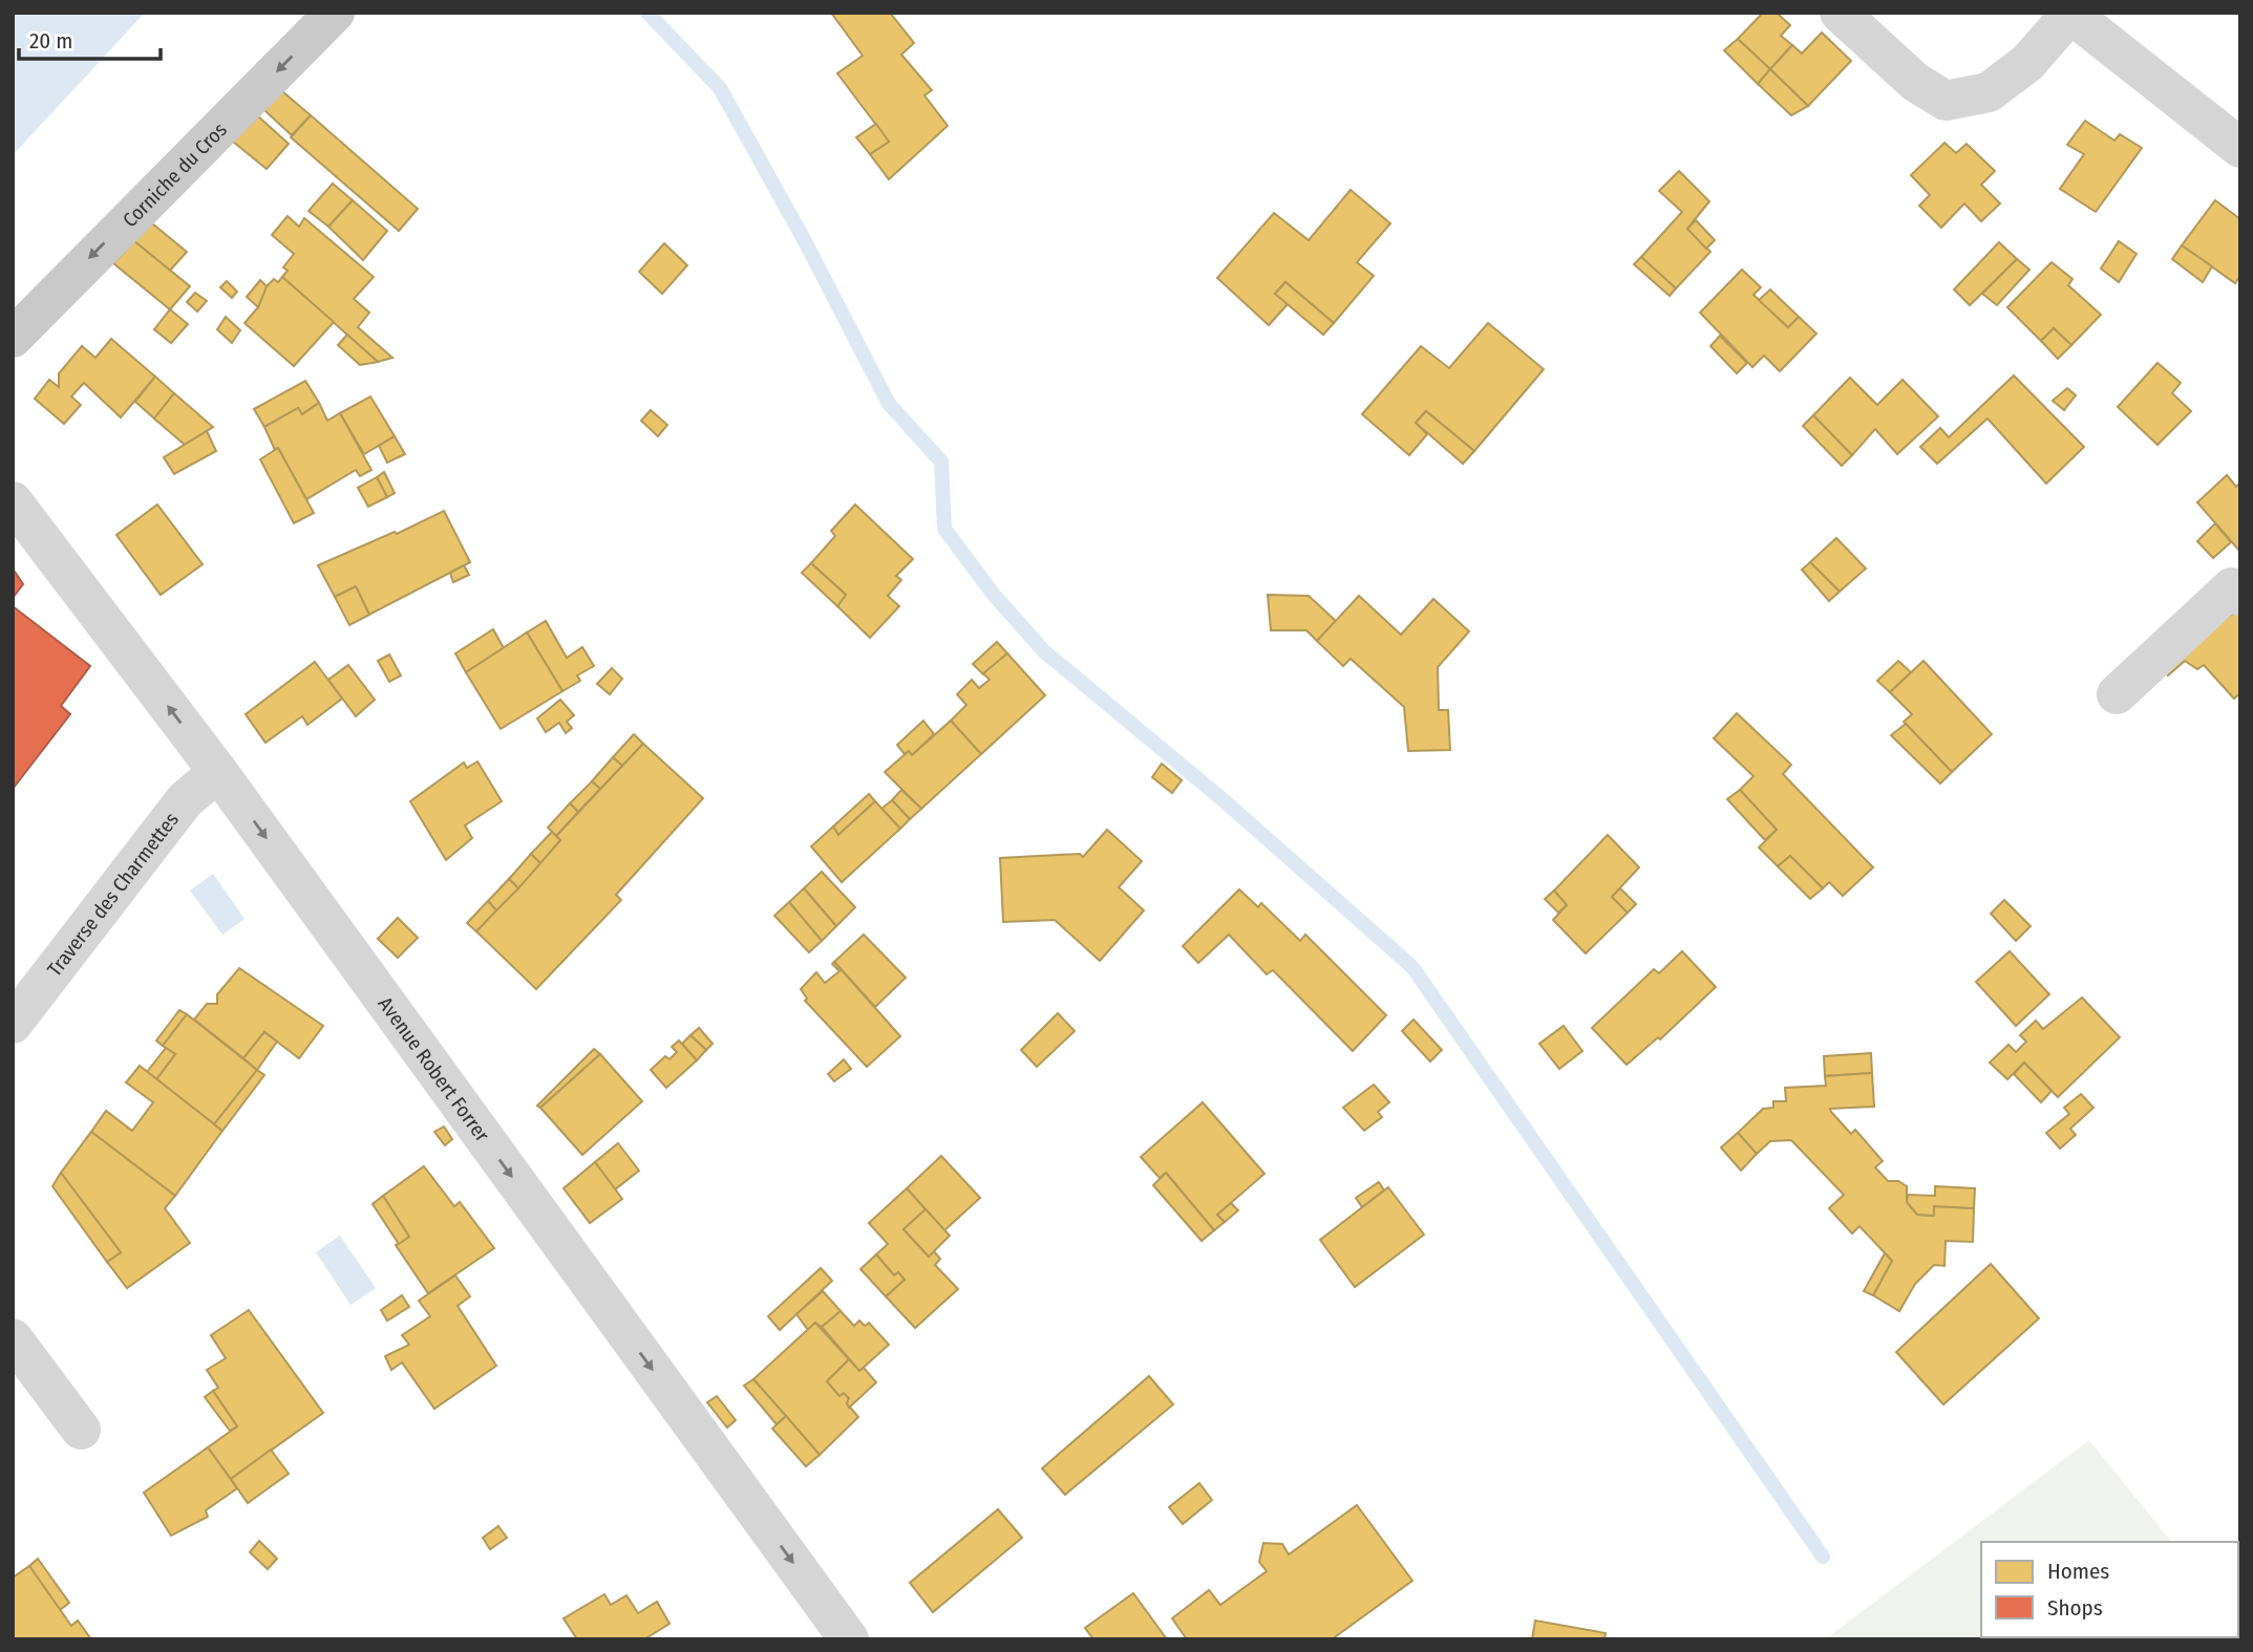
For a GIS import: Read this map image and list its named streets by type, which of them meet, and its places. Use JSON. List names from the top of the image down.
{
  "streets": {
    "main road": ["Corniche du Cros"],
    "street": ["Traverse des Charmettes", "Avenue Robert Forrer"]
  },
  "crossings": [
    ["Traverse des Charmettes", "Avenue Robert Forrer"]
  ],
  "one_way": ["Corniche du Cros"],
  "legend": ["Homes", "Shops"],
  "scale_bar": "20 m"
}
